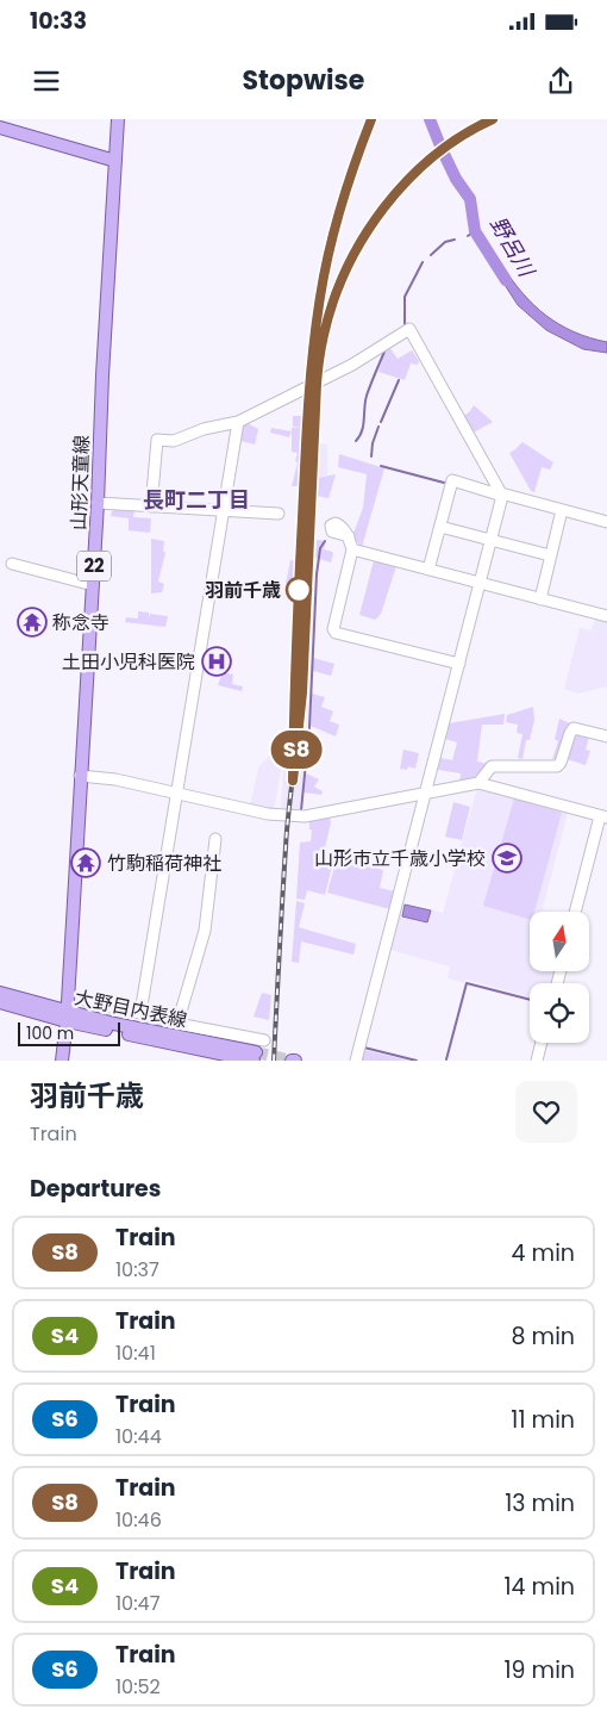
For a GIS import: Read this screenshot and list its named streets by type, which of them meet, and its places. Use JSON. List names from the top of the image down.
{
  "streets": {
    "main road": ["山形天童線", "22", "大野目内表線"]
  },
  "crossings": [
    ["山形天童線", "大野目内表線"]
  ],
  "districts": ["長町二丁目"],
  "water": ["野呂川"],
  "places": {
    "other": ["羽前千歳"],
    "temple": ["称念寺", "竹駒稲荷神社"],
    "hospital": ["土田小児科医院"],
    "school or university": ["山形市立千歳小学校"]
  },
  "scale_bar": "100 m",
  "north": "top",
  "page": {
    "status": "10:33",
    "header": "Stopwise",
    "on_map": "S8",
    "scale": "100 m",
    "heading": [
      ["羽前千歳", "Train"],
      "Departures"
    ],
    "list": [
      {
        "mark": "S8",
        "name": "Train",
        "note": "10:37",
        "value": "4 min"
      },
      {
        "mark": "S4",
        "name": "Train",
        "note": "10:41",
        "value": "8 min"
      },
      {
        "mark": "S6",
        "name": "Train",
        "note": "10:44",
        "value": "11 min"
      },
      {
        "mark": "S8",
        "name": "Train",
        "note": "10:46",
        "value": "13 min"
      },
      {
        "mark": "S4",
        "name": "Train",
        "note": "10:47",
        "value": "14 min"
      },
      {
        "mark": "S6",
        "name": "Train",
        "note": "10:52",
        "value": "19 min"
      }
    ]
  }
}
